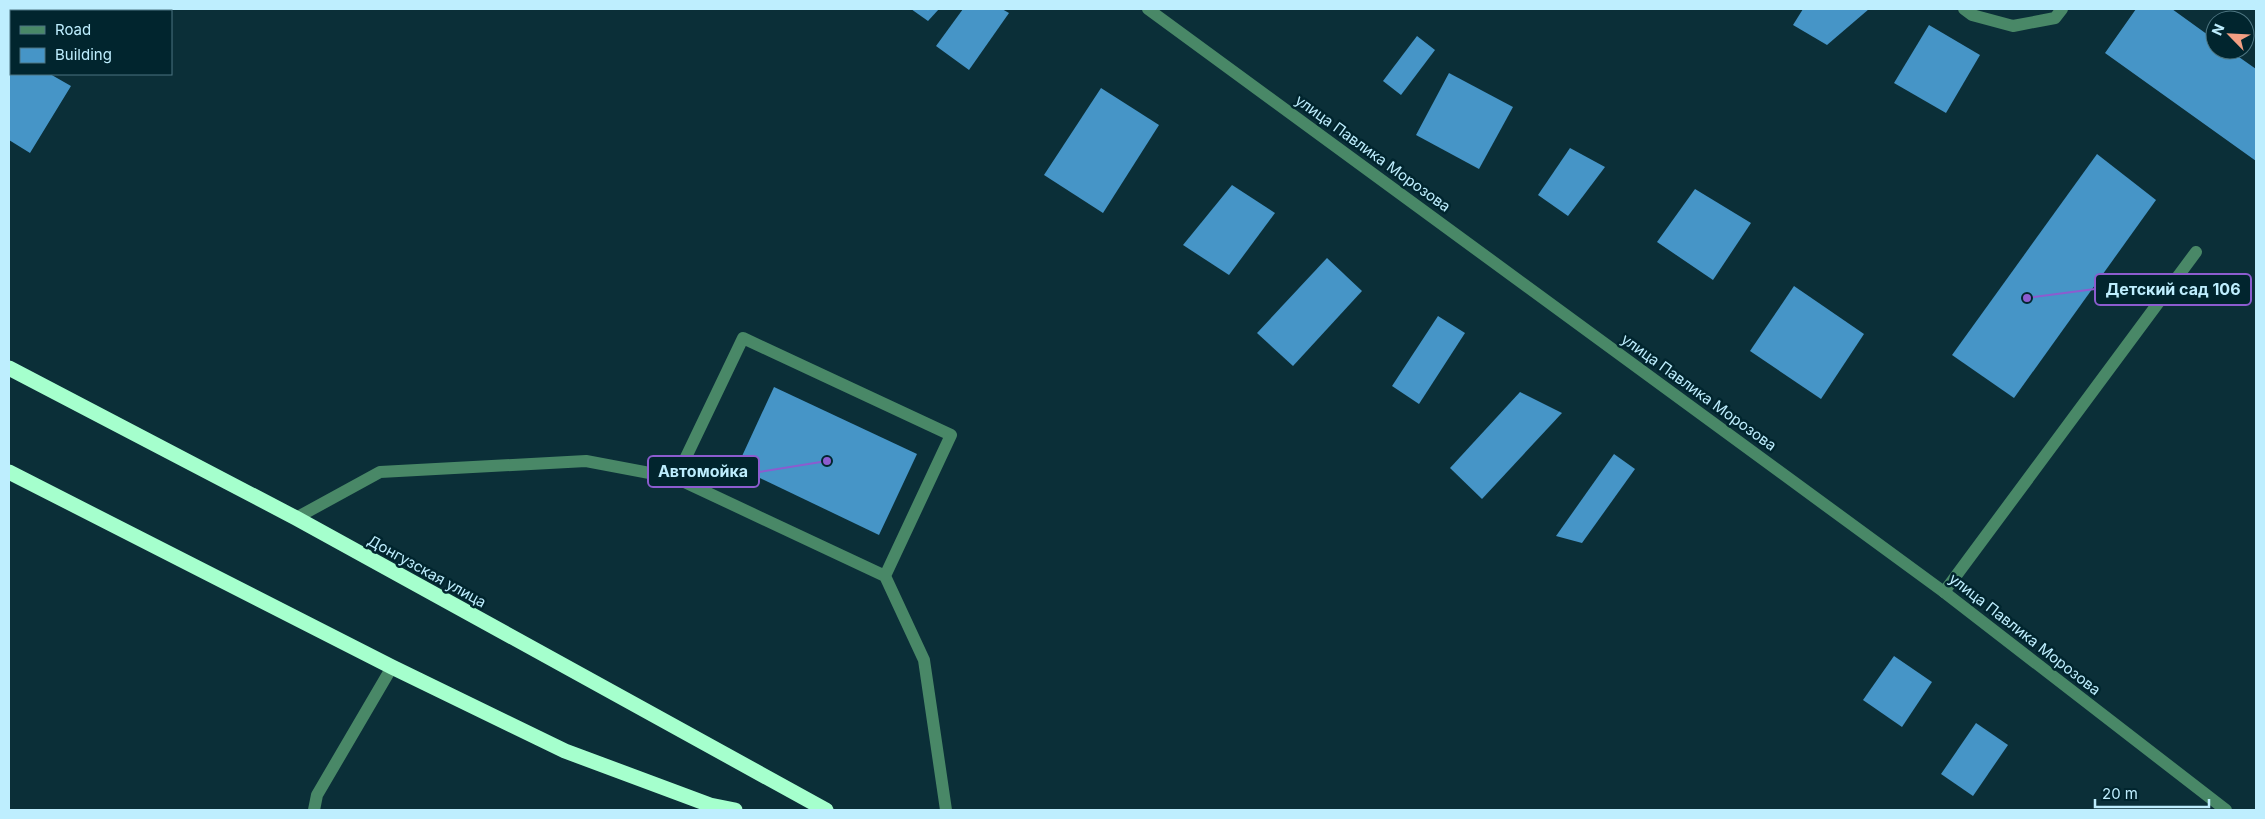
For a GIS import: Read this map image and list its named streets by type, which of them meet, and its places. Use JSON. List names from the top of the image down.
{
  "streets": {
    "highway": ["Донгузская улица"],
    "street": ["улица Павлика Морозова"]
  },
  "places": ["Детский сад 106", "Автомойка"],
  "legend": ["Road", "Building"],
  "scale_bar": "20 m",
  "north": "top left"
}
